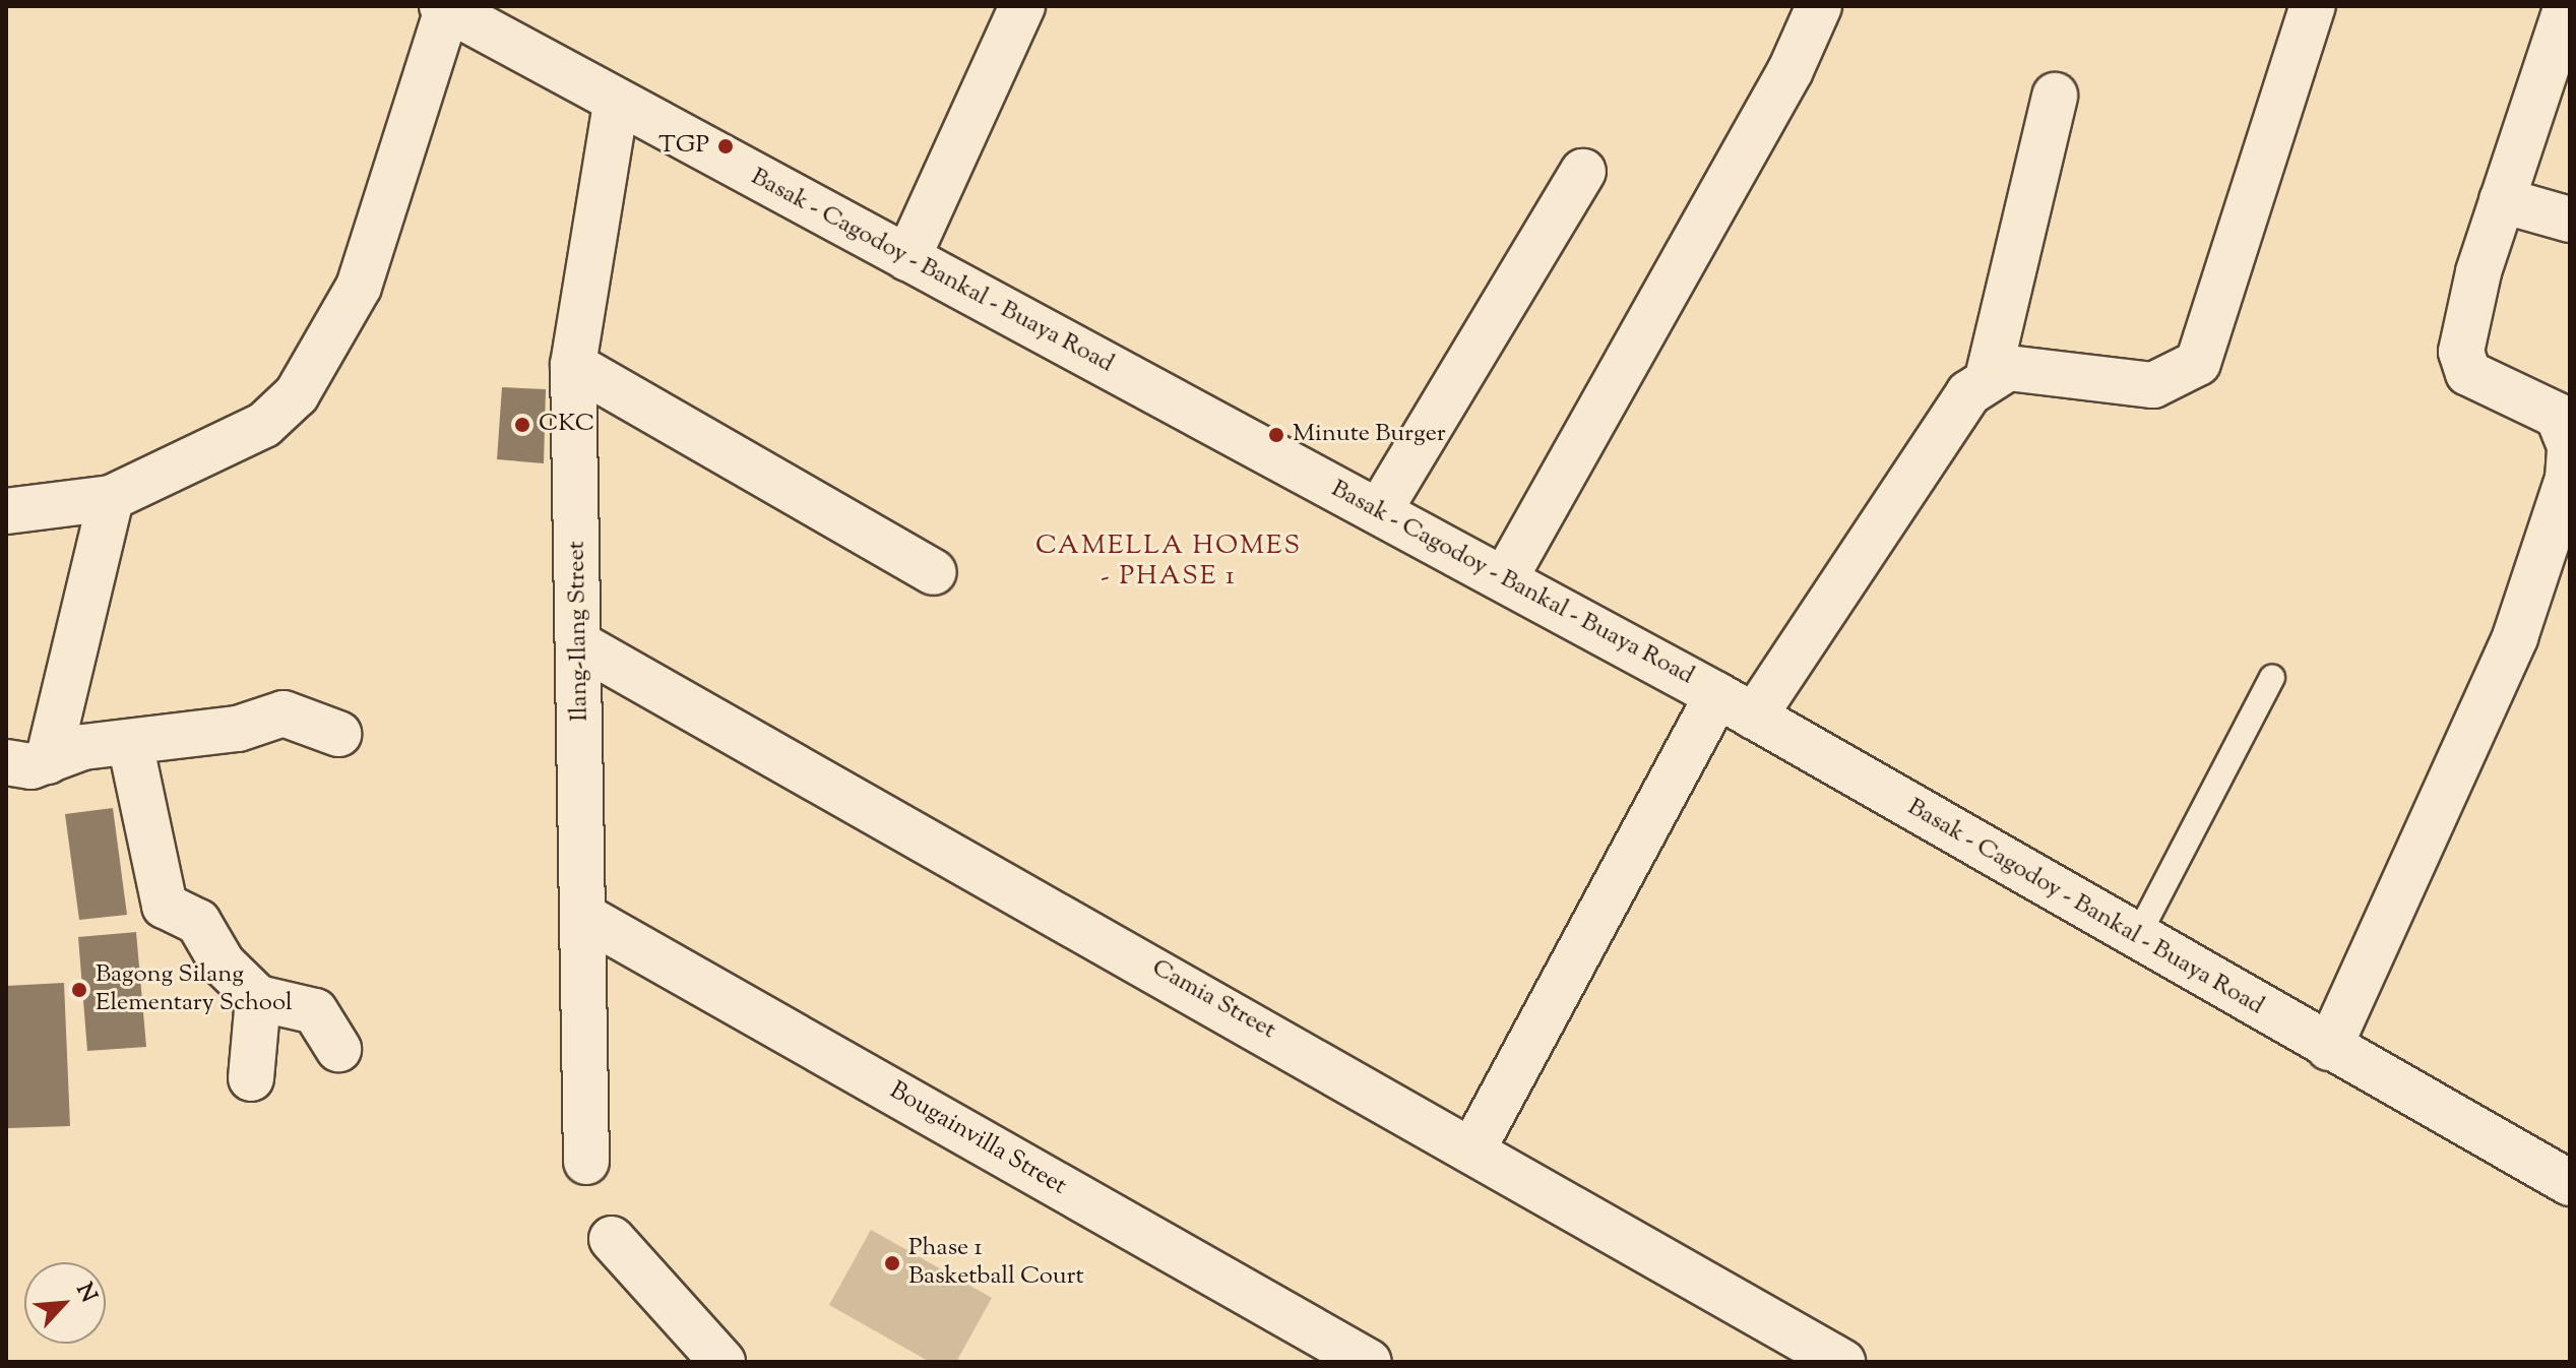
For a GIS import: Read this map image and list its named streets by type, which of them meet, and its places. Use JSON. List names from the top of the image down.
{
  "streets": {
    "street": [
      "Basak - Cagodoy - Bankal - Buaya Road",
      "Ilang-Ilang Street",
      "Camia Street",
      "Bougainvilla Street"
    ]
  },
  "crossings": [
    ["Basak - Cagodoy - Bankal - Buaya Road", "Ilang-Ilang Street"],
    ["Ilang-Ilang Street", "Camia Street"],
    ["Ilang-Ilang Street", "Bougainvilla Street"]
  ],
  "districts": ["CAMELLA HOMES - PHASE 1"],
  "places": [
    "TGP",
    "CKC",
    "Minute Burger",
    "Bagong Silang Elementary School",
    "Phase 1 Basketball Court"
  ],
  "north": "top right"
}
